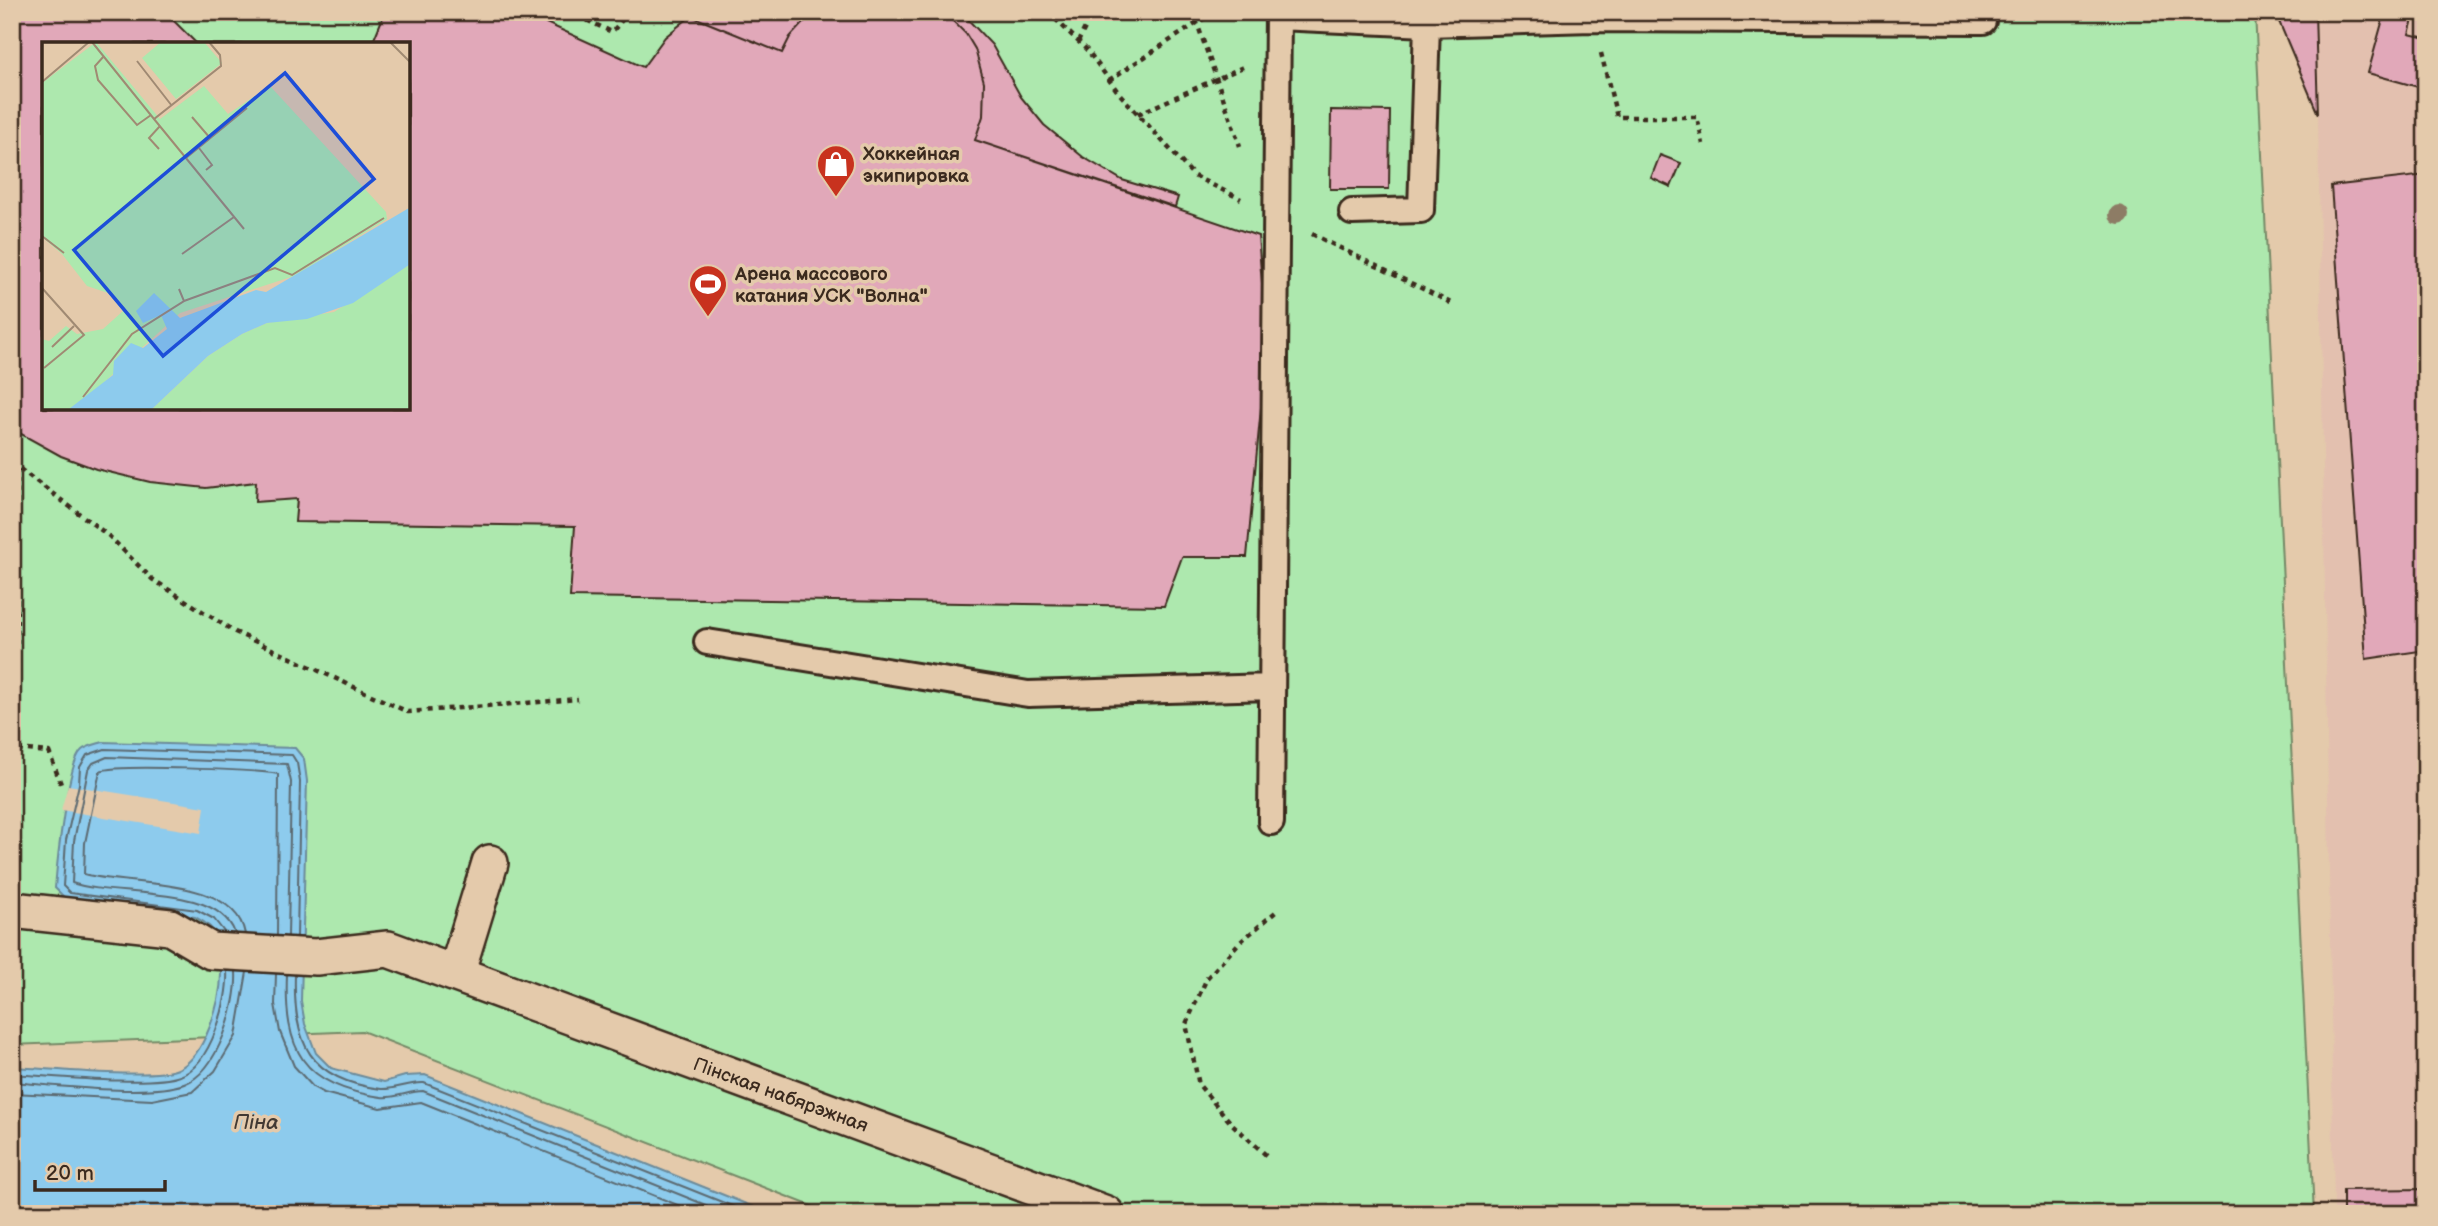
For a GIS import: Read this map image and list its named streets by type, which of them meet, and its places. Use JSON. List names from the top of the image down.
{
  "streets": {
    "street": ["Пінская набярэжная"]
  },
  "water": ["Піна"],
  "places": {
    "shop": ["Хоккейная экипировка"],
    "sports": ["Арена массового катания УСК \"Волна\""]
  },
  "scale_bar": "20 m"
}
